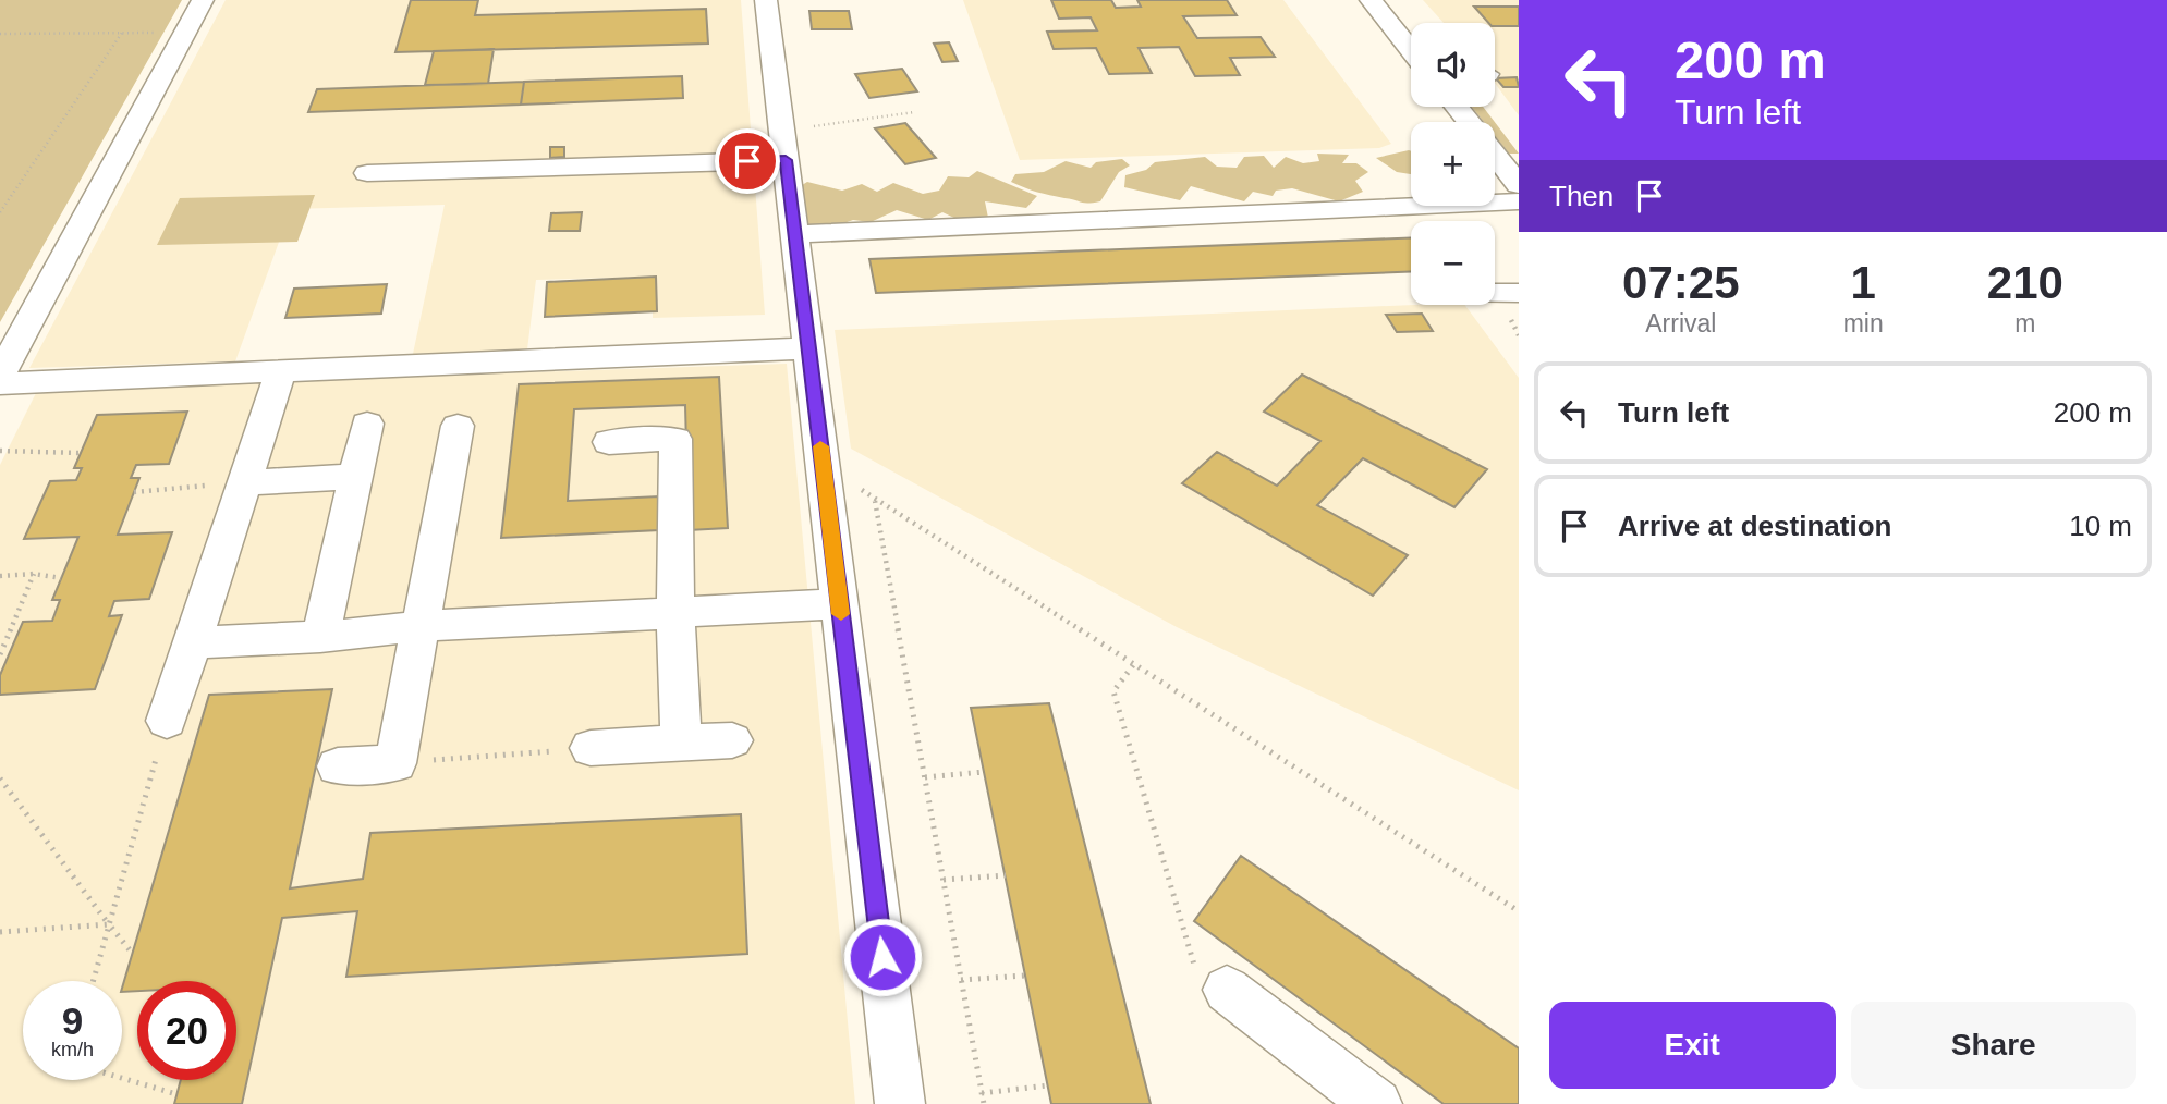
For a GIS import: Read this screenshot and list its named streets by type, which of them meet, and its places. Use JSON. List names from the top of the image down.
{
  "page": {
    "turn": ["200 m", "Turn left"],
    "map_buttons": ["+", "−"],
    "then": "Then",
    "eta": [
      "07:25",
      "Arrival",
      "1",
      "min",
      "210",
      "m"
    ],
    "list": [
      {
        "name": "Turn left",
        "value": "200 m"
      },
      {
        "name": "Arrive at destination",
        "value": "10 m"
      }
    ],
    "speed": "9 km/h",
    "limit": "20",
    "buttons": ["Exit", "Share"]
  }
}
